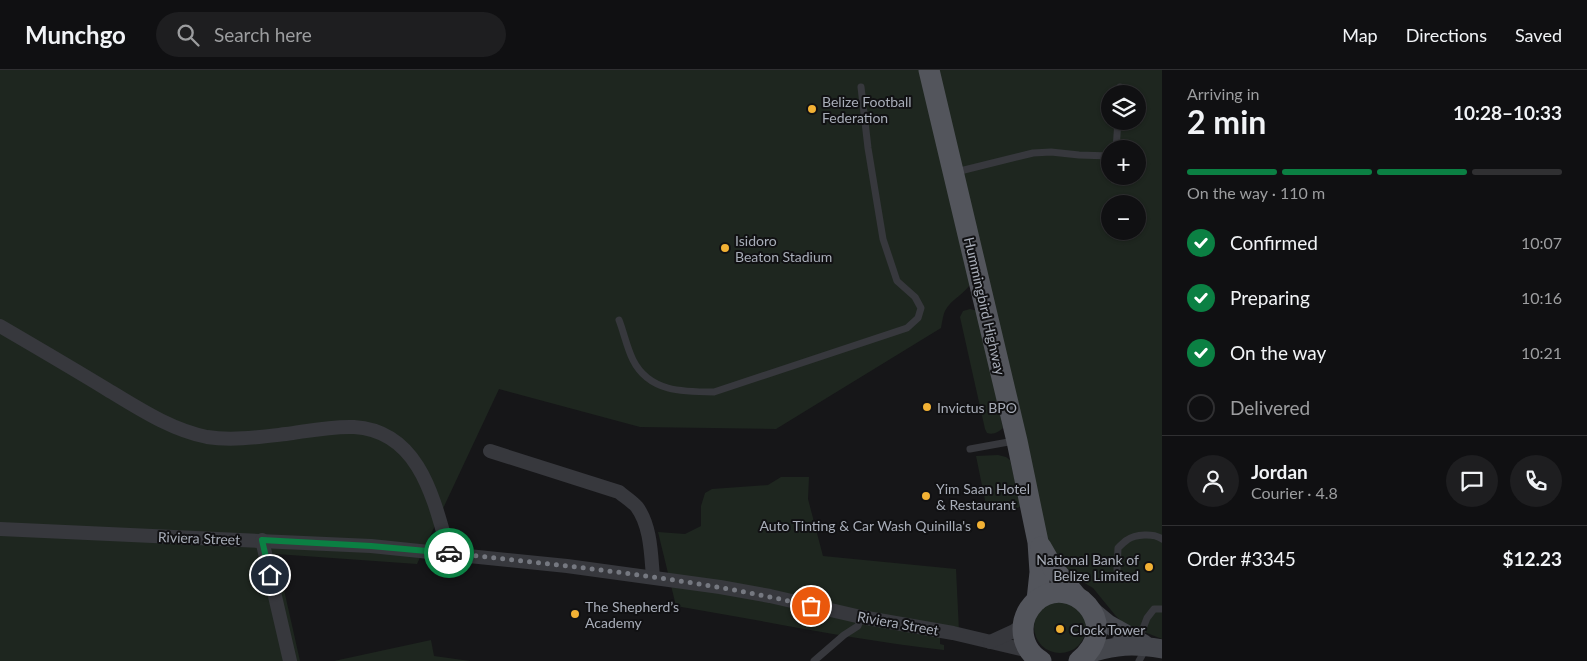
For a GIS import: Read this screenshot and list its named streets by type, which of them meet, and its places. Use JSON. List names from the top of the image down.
{
  "streets": {
    "main road": ["Hummingbird Highway"],
    "street": ["Riviera Street"]
  },
  "places": [
    "Belize Football Federation",
    "Isidoro Beaton Stadium",
    "Invictus BPO",
    "Yim Saan Hotel & Restaurant",
    "Auto Tinting & Car Wash Quinilla's",
    "National Bank of Belize Limited",
    "The Shepherd’s Academy",
    "Clock Tower"
  ],
  "page": {
    "header": "Munchgo",
    "search": "Search here",
    "nav": ["Map", "Directions", "Saved"],
    "heading": ["2 min", "Arriving in", "10:28–10:33"],
    "panel": [
      "Jordan",
      "Courier · 4.8",
      "Order #3345",
      "$12.23"
    ],
    "map_buttons": ["+", "−"],
    "bar": "On the way · 110 m",
    "list": [
      ["Confirmed", "10:07"],
      ["Preparing", "10:16"],
      ["On the way", "10:21"],
      "Delivered"
    ]
  }
}
